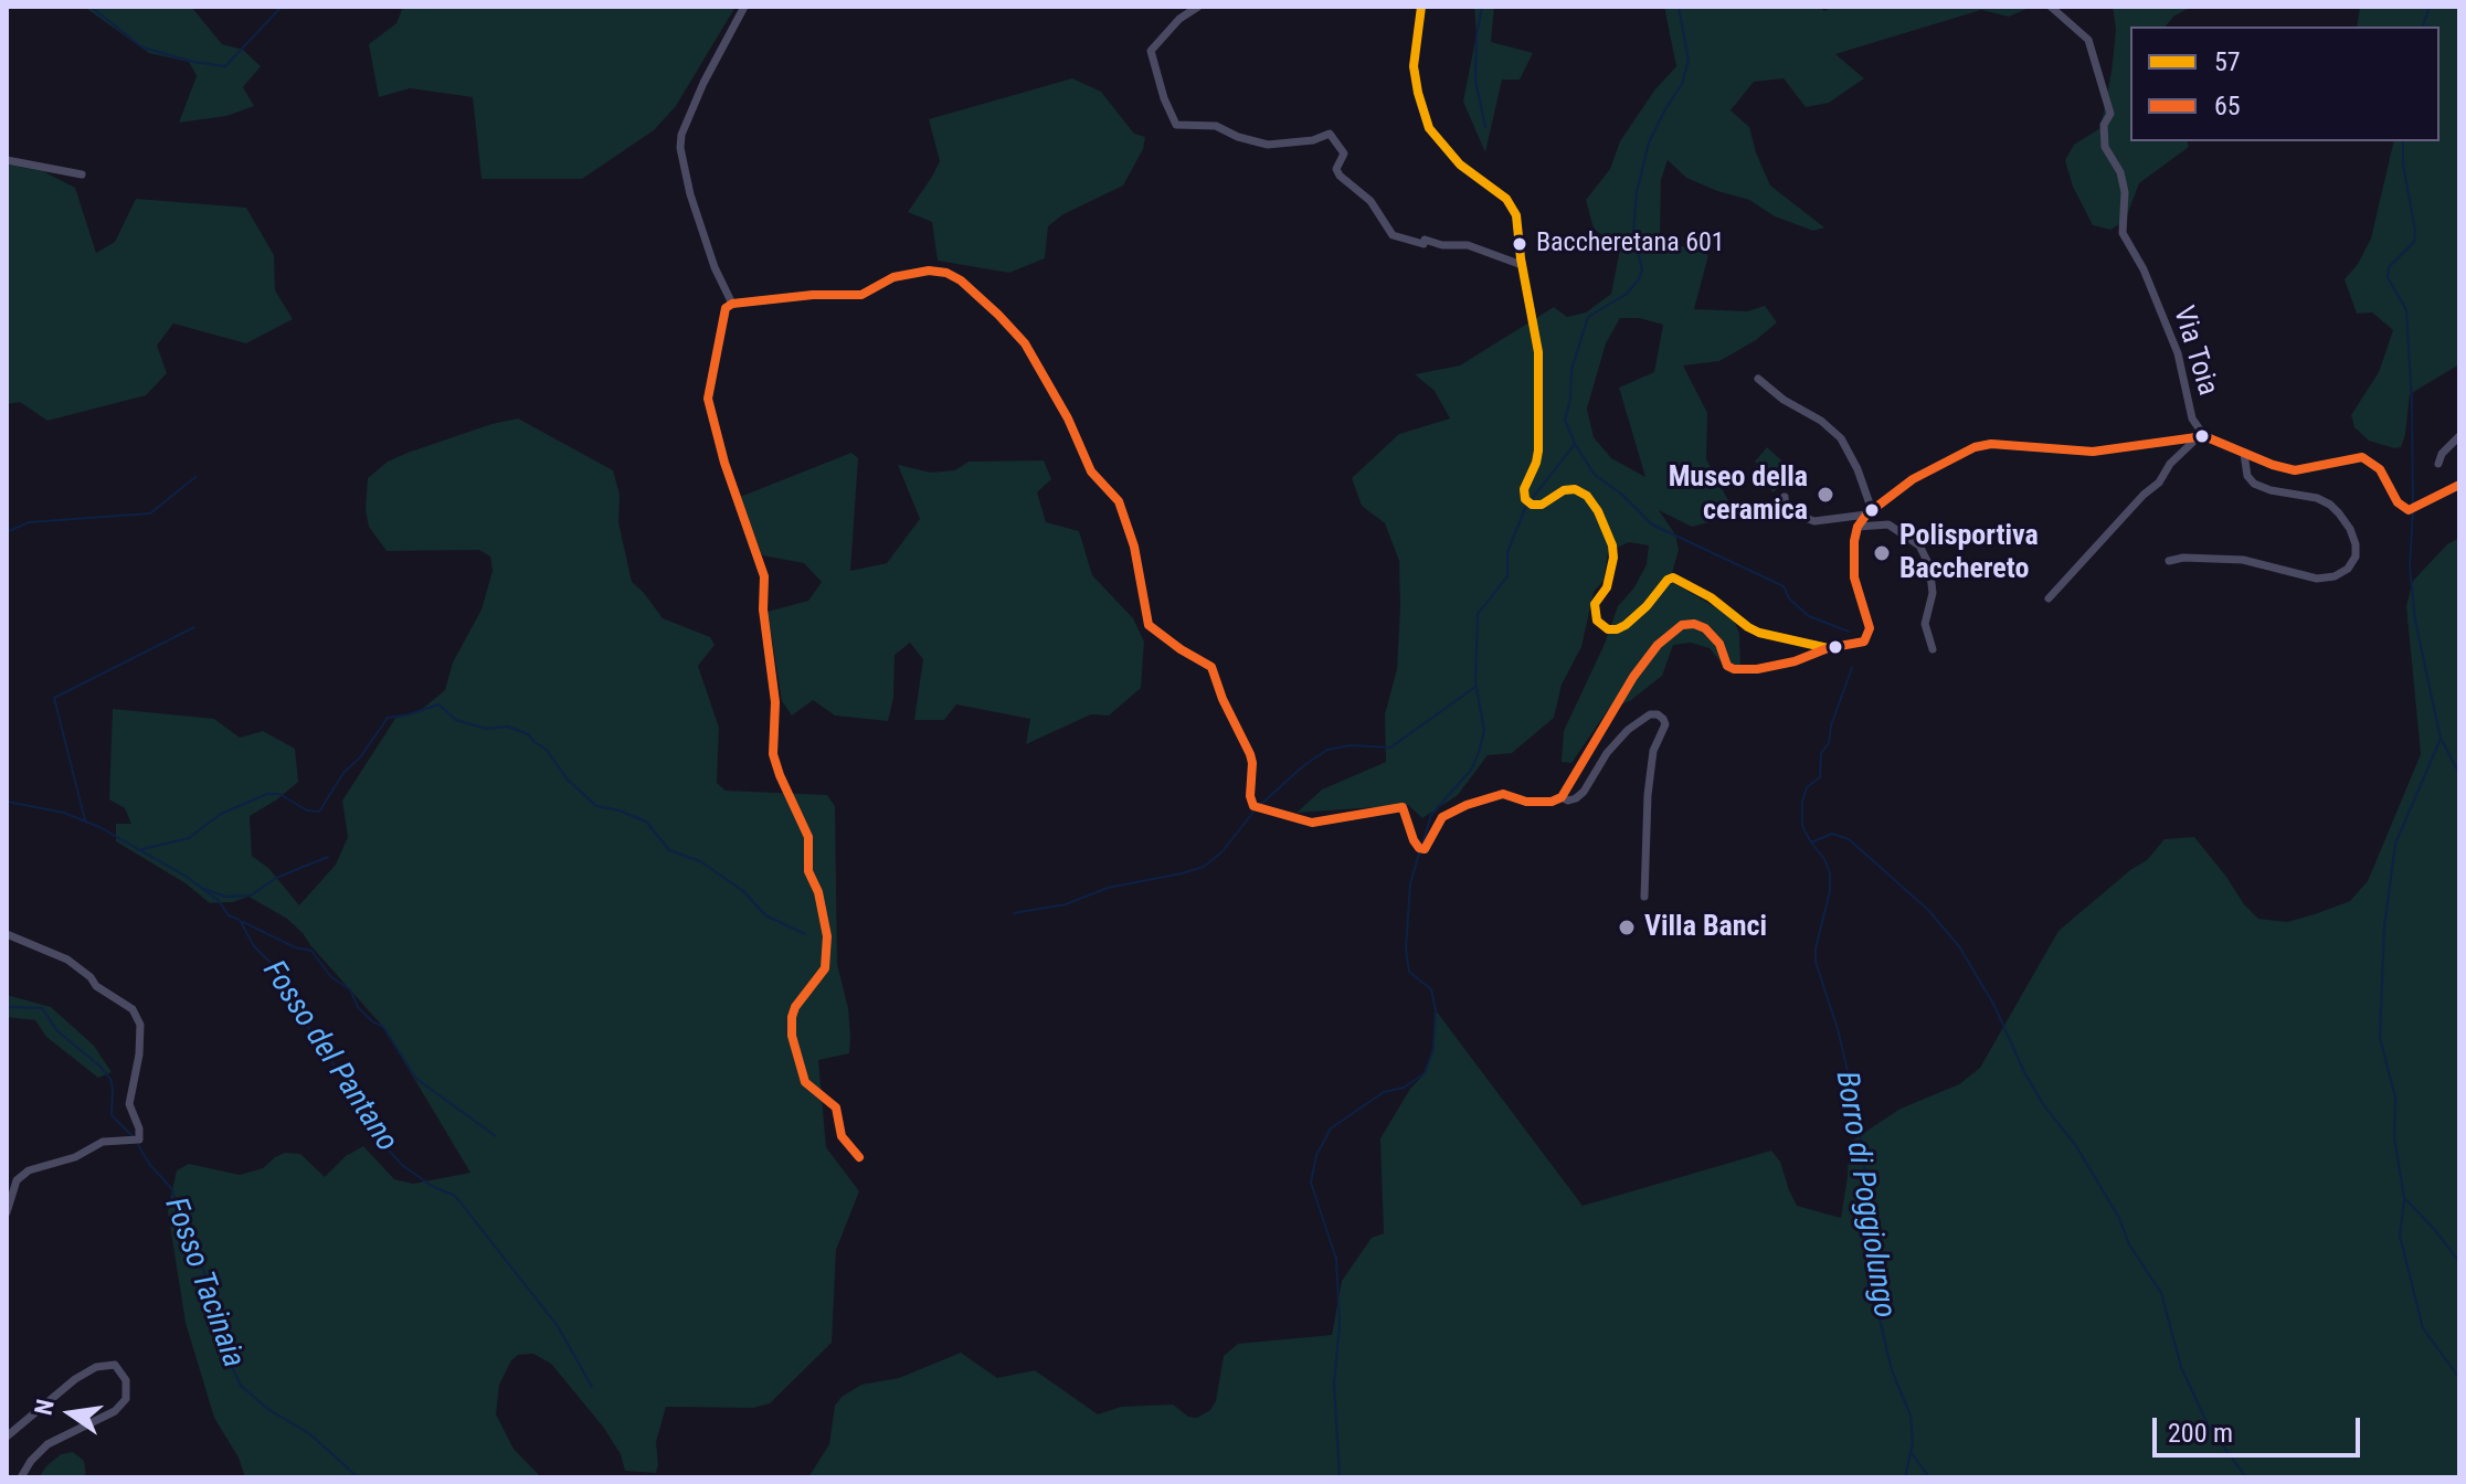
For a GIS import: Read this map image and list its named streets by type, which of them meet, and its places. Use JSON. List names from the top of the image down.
{
  "streets": {
    "street": ["Via Toia"]
  },
  "water": ["Fosso del Pantano", "Borro di Poggiolungo", "Fosso Tacinaia"],
  "places": [
    "Baccheretana 601",
    "Museo della ceramica",
    "Polisportiva Bacchereto",
    "Villa Banci"
  ],
  "lines": ["transit line 57", "transit line 65"],
  "legend": ["57", "65"],
  "scale_bar": "200 m",
  "north": "left"
}
